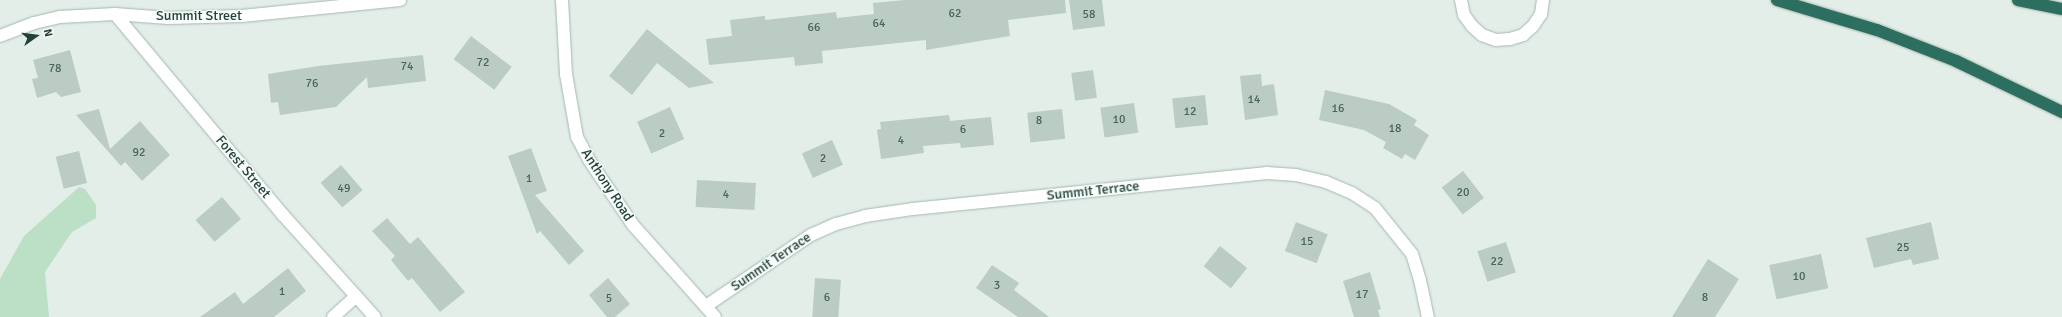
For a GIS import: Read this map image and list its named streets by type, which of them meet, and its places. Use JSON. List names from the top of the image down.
{
  "streets": {
    "street": [
      "Summit Street",
      "Forest Street",
      "Anthony Road",
      "Summit Terrace"
    ]
  },
  "crossings": [
    ["Summit Street", "Forest Street"],
    ["Anthony Road", "Summit Terrace"]
  ],
  "house_numbers": [
    "62",
    "58",
    "64",
    "66",
    "72",
    "74",
    "78",
    "76",
    "14",
    "16",
    "12",
    "10",
    "8",
    "18",
    "6",
    "2",
    "4",
    "92",
    "2",
    "1",
    "49",
    "20",
    "4",
    "15",
    "25",
    "22",
    "10",
    "3",
    "1",
    "17",
    "6",
    "8",
    "5"
  ],
  "north": "right"
}
